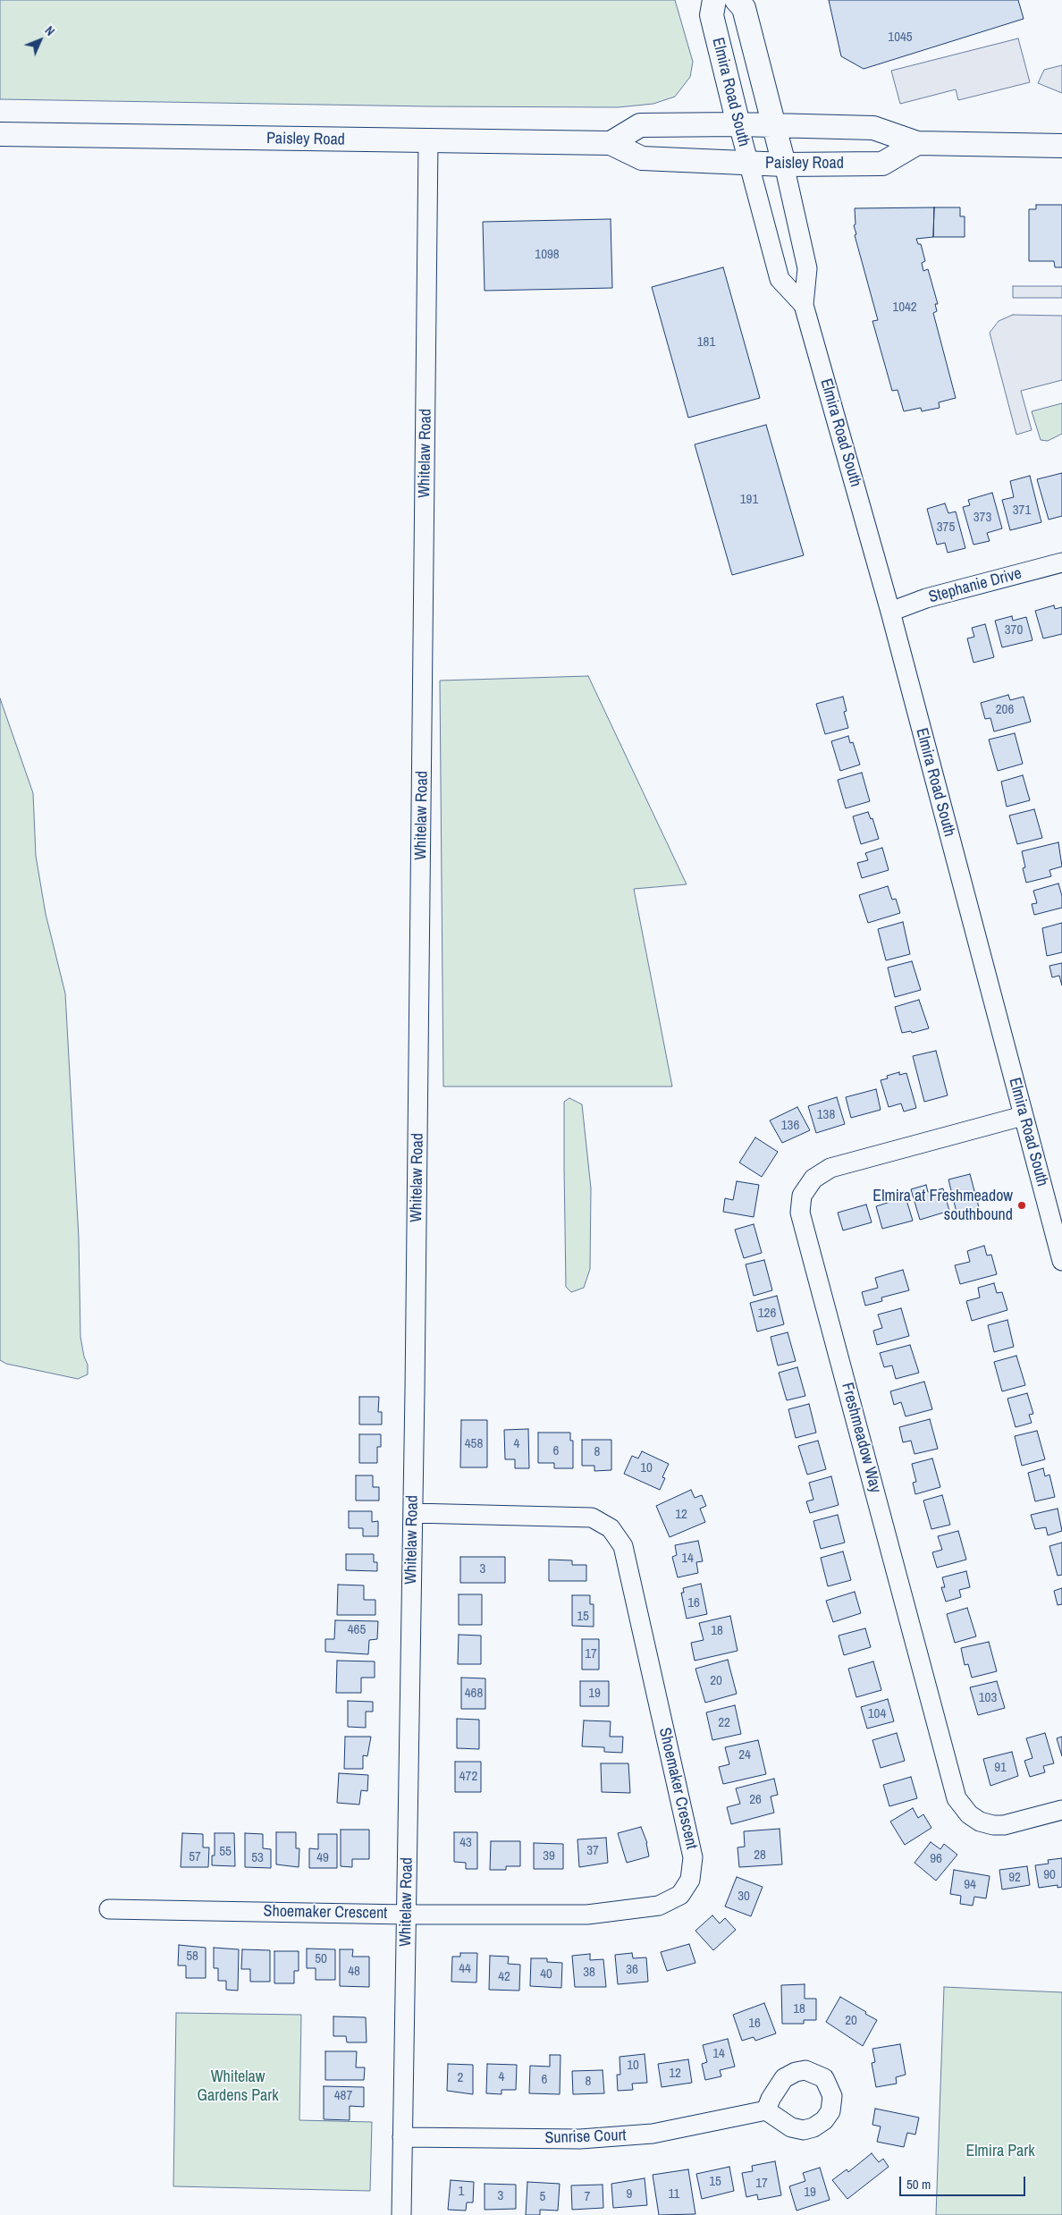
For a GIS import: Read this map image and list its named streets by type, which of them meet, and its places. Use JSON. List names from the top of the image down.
{
  "streets": {
    "main road": ["Elmira Road South", "Paisley Road"],
    "street": [
      "Whitelaw Road",
      "Stephanie Drive",
      "Freshmeadow Way",
      "Shoemaker Crescent",
      "Sunrise Court"
    ]
  },
  "crossings": [
    ["Elmira Road South", "Paisley Road"],
    ["Elmira Road South", "Stephanie Drive"],
    ["Elmira Road South", "Freshmeadow Way"],
    ["Paisley Road", "Whitelaw Road"],
    ["Whitelaw Road", "Shoemaker Crescent"],
    ["Whitelaw Road", "Sunrise Court"]
  ],
  "parks": ["Whitelaw Gardens Park", "Elmira Park"],
  "places": ["Elmira at Freshmeadow southbound"],
  "house_numbers": [
    "1045",
    "1098",
    "1042",
    "181",
    "191",
    "371",
    "373",
    "375",
    "370",
    "206",
    "138",
    "136",
    "126",
    "458",
    "4",
    "6",
    "8",
    "10",
    "12",
    "14",
    "3",
    "16",
    "15",
    "465",
    "18",
    "17",
    "20",
    "468",
    "19",
    "103",
    "104",
    "22",
    "24",
    "91",
    "472",
    "26",
    "43",
    "37",
    "55",
    "28",
    "39",
    "57",
    "53",
    "49",
    "96",
    "90",
    "92",
    "94",
    "30",
    "58",
    "50",
    "44",
    "36",
    "48",
    "38",
    "40",
    "42",
    "18",
    "20",
    "16",
    "14",
    "10",
    "12",
    "4",
    "2",
    "6",
    "8",
    "487",
    "15",
    "17",
    "1",
    "19",
    "9",
    "11",
    "3",
    "5",
    "7"
  ],
  "scale_bar": "50 m",
  "north": "top right"
}
